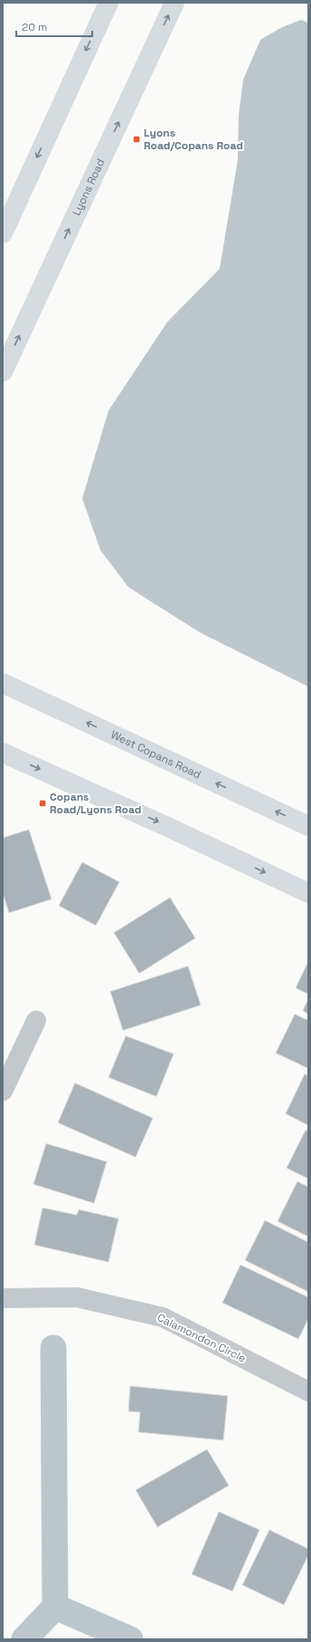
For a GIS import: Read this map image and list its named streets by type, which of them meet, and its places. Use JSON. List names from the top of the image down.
{
  "streets": {
    "main road": ["Lyons Road", "West Copans Road"],
    "street": ["Calamondon Circle"]
  },
  "places": {
    "transit": ["Lyons Road/Copans Road", "Copans Road/Lyons Road"]
  },
  "scale_bar": "20 m"
}
